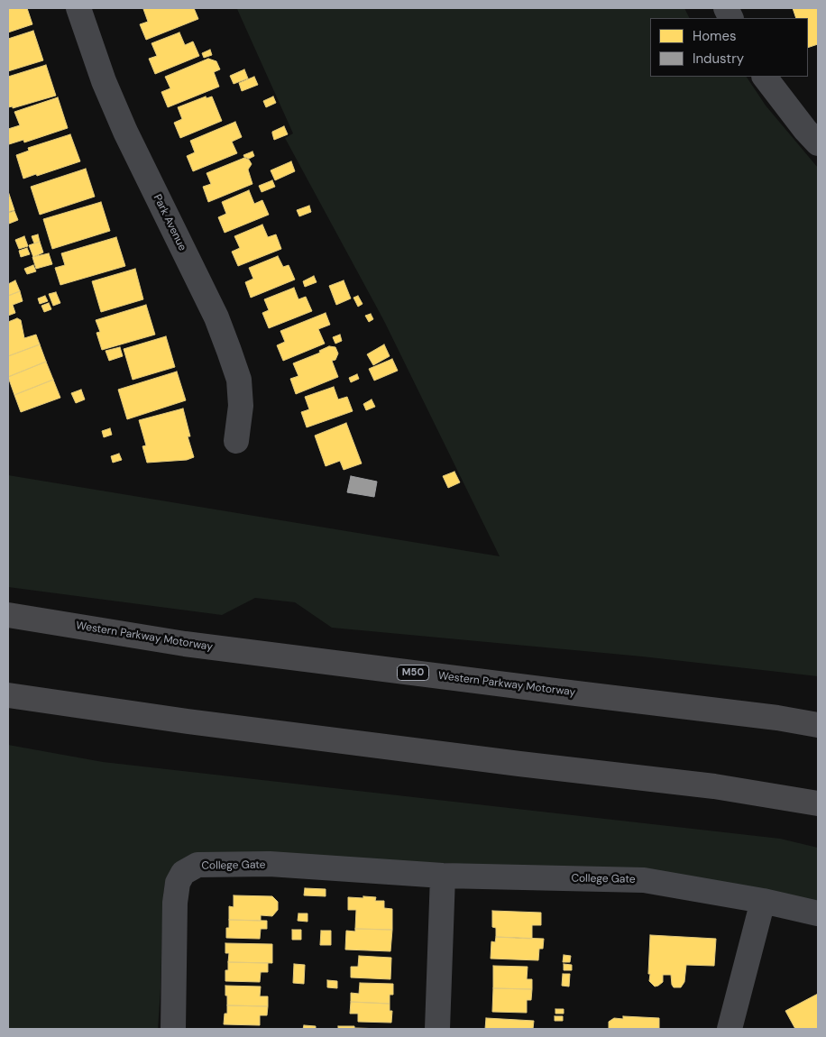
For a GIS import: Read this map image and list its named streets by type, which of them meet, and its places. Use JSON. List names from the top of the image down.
{
  "streets": {
    "highway": ["Western Parkway Motorway", "M50"],
    "street": ["Park Avenue", "College Gate"]
  },
  "legend": ["Homes", "Industry"]
}
